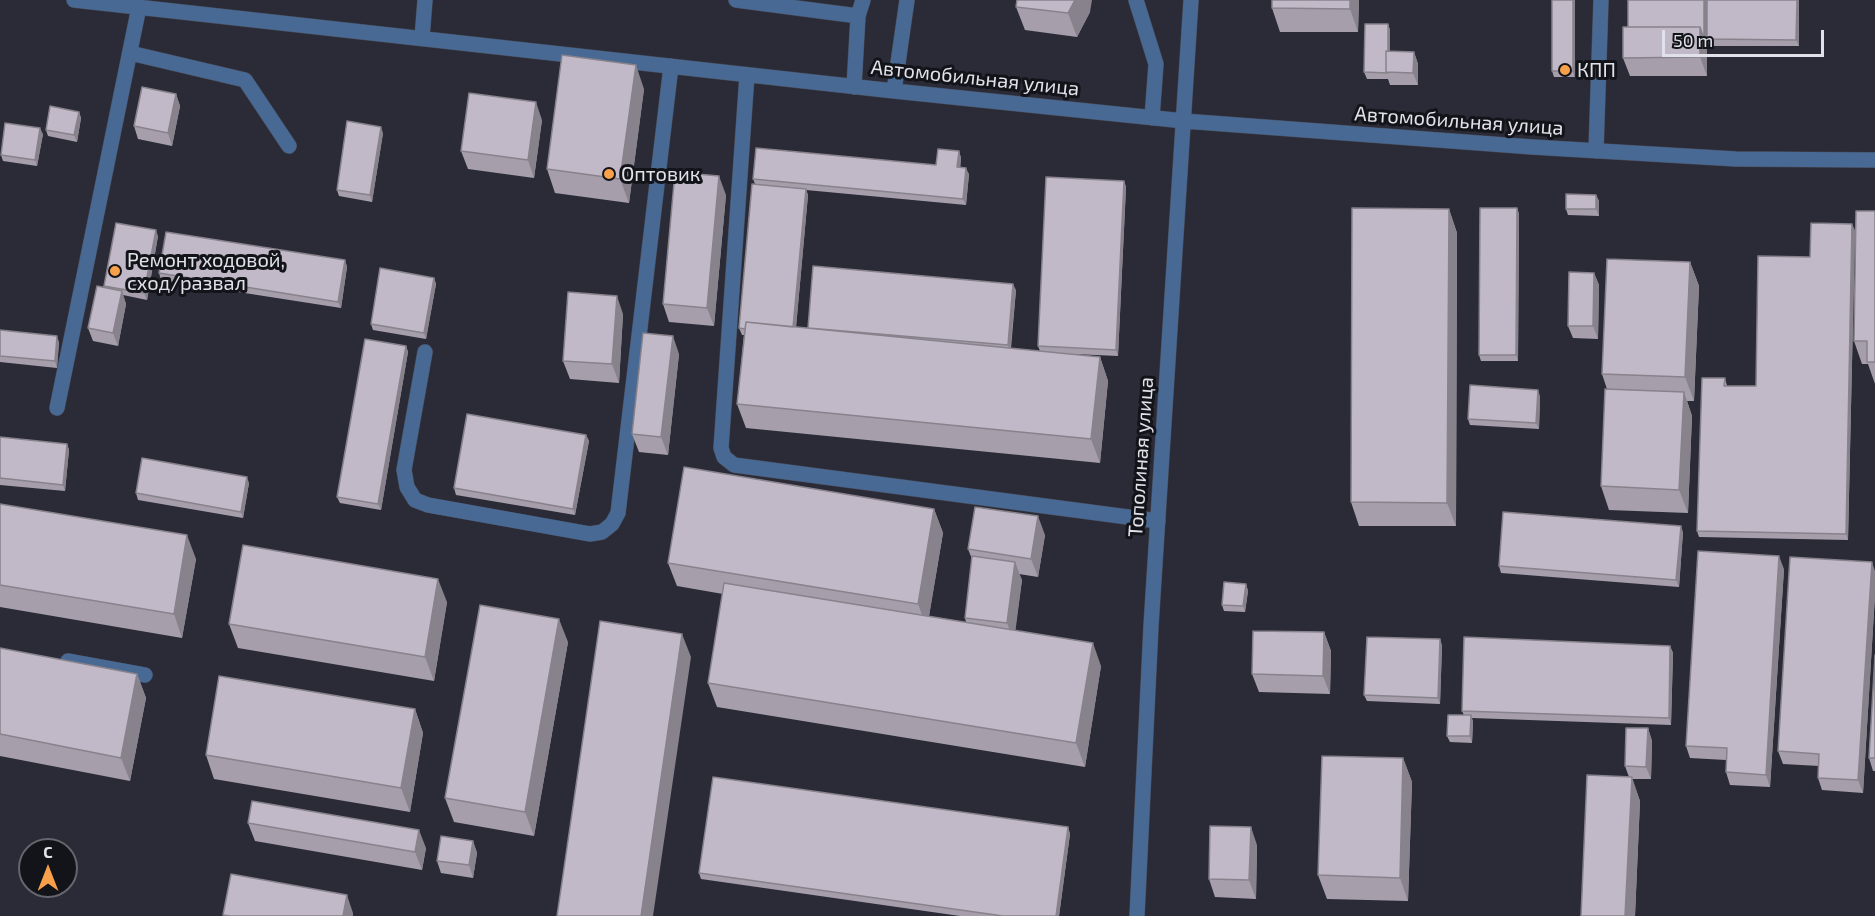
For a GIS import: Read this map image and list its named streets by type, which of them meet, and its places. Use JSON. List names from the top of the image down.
{
  "streets": {
    "street": ["Автомобильная улица", "Тополиная улица"]
  },
  "crossings": [
    ["Автомобильная улица", "Тополиная улица"]
  ],
  "places": ["КПП", "Оптовик", "Ремонт ходовой, сход/развал"],
  "scale_bar": "50 m",
  "north": "top"
}
